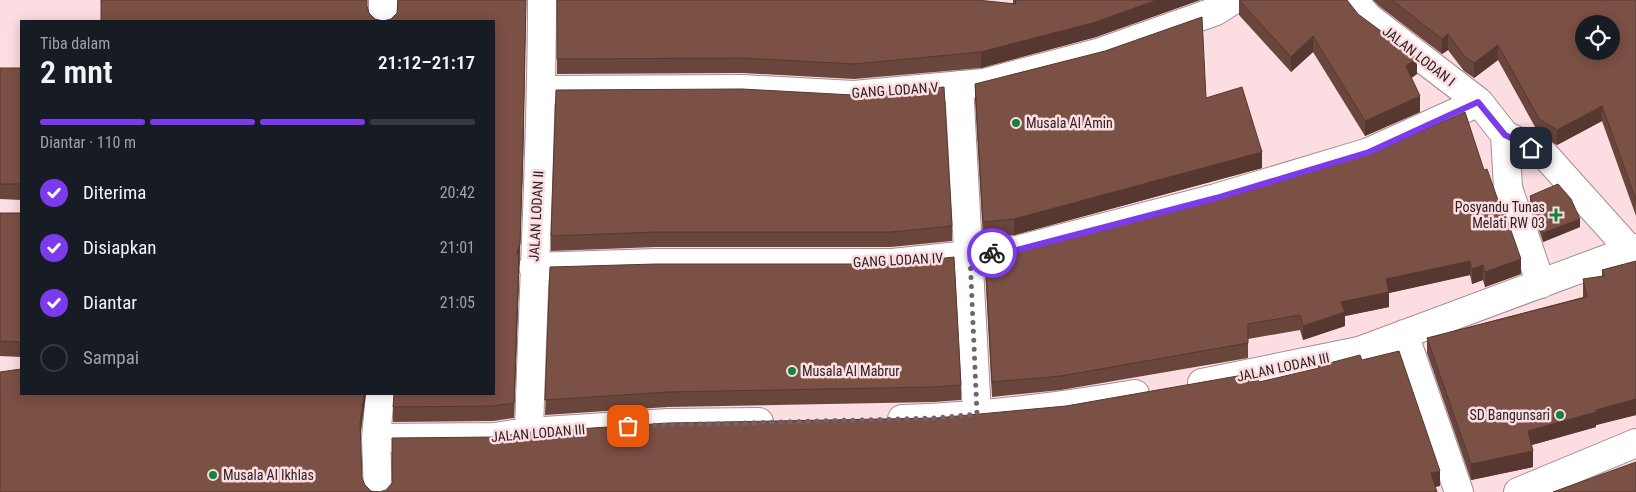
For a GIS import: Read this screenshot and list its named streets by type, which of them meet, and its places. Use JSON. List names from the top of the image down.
{
  "streets": {
    "street": [
      "JALAN LODAN I",
      "GANG LODAN V",
      "JALAN LODAN II",
      "GANG LODAN IV",
      "JALAN LODAN III"
    ]
  },
  "crossings": [
    ["JALAN LODAN I", "GANG LODAN IV"],
    ["JALAN LODAN I", "JALAN LODAN III"],
    ["GANG LODAN V", "JALAN LODAN II"],
    ["JALAN LODAN II", "GANG LODAN IV"],
    ["JALAN LODAN II", "JALAN LODAN III"]
  ],
  "places": {
    "other": [
      "Musala Al Amin",
      "Musala Al Mabrur",
      "SD Bangunsari",
      "Musala Al Ikhlas"
    ],
    "health": ["Posyandu Tunas Melati RW 03"]
  },
  "page": {
    "heading": ["2 mnt", "Tiba dalam", "21:12–21:17"],
    "bar": "Diantar · 110 m",
    "list": [
      ["Diterima", "20:42"],
      ["Disiapkan", "21:01"],
      ["Diantar", "21:05"],
      "Sampai"
    ]
  }
}
